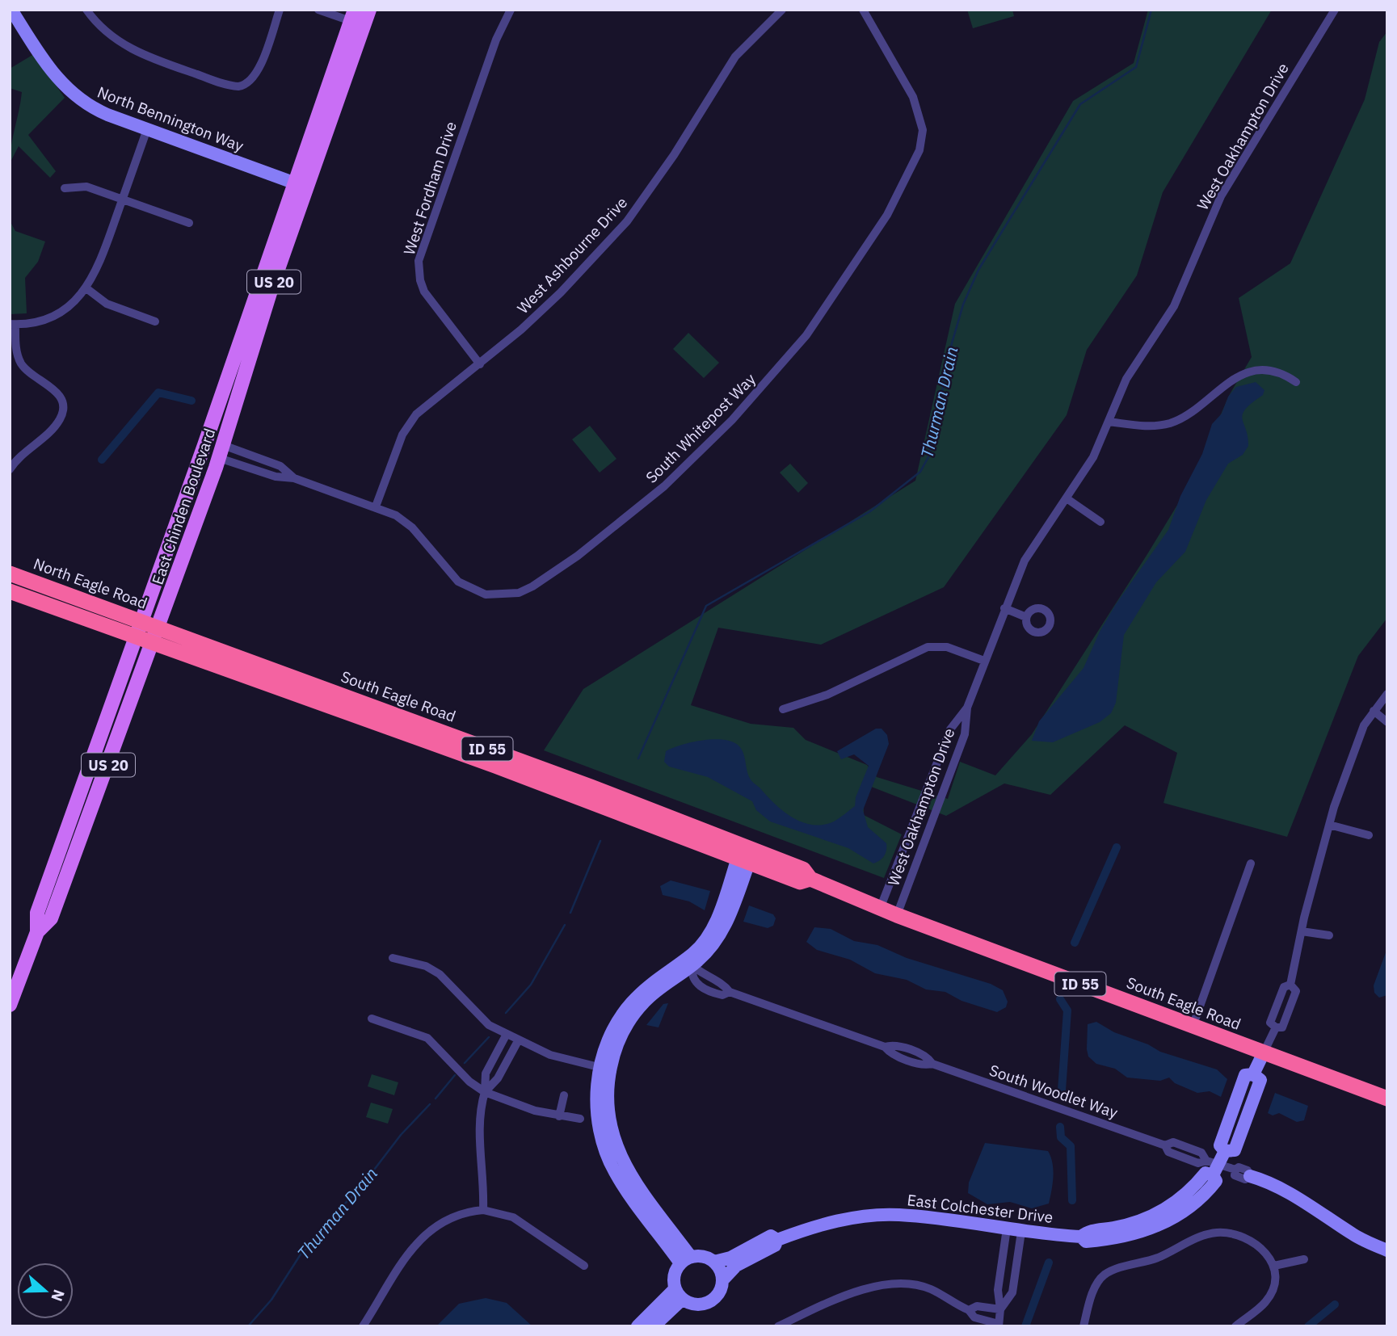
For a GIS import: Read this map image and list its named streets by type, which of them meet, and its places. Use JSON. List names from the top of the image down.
{
  "streets": {
    "highway": ["North Eagle Road", "South Eagle Road", "ID 55"],
    "main road": ["US 20", "East Chinden Boulevard"],
    "street": [
      "North Bennington Way",
      "West Oakhampton Drive",
      "West Fordham Drive",
      "West Ashbourne Drive",
      "South Whitepost Way",
      "South Woodlet Way",
      "East Colchester Drive"
    ]
  },
  "crossings": [
    ["North Bennington Way", "US 20"],
    ["West Oakhampton Drive", "South Eagle Road"],
    ["West Fordham Drive", "West Ashbourne Drive"],
    ["West Ashbourne Drive", "South Whitepost Way"],
    ["US 20", "East Chinden Boulevard"],
    ["US 20", "North Eagle Road"],
    ["South Whitepost Way", "East Chinden Boulevard"],
    ["East Chinden Boulevard", "North Eagle Road"],
    ["East Chinden Boulevard", "South Eagle Road"],
    ["North Eagle Road", "South Eagle Road"],
    ["South Eagle Road", "East Colchester Drive"],
    ["South Woodlet Way", "East Colchester Drive"]
  ],
  "water": ["Thurman Drain"],
  "north": "right"
}
